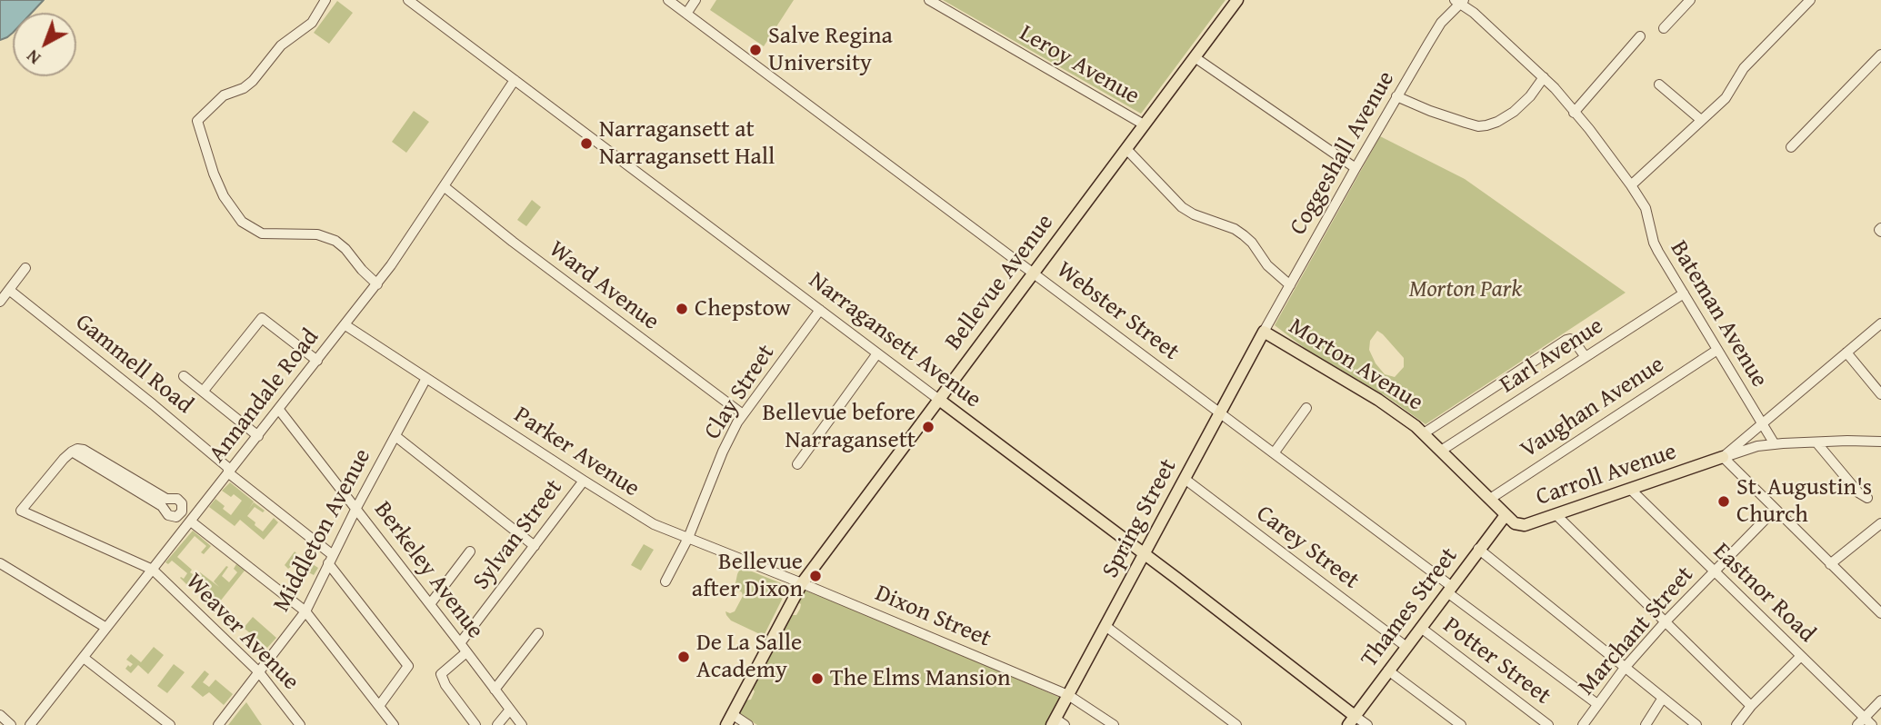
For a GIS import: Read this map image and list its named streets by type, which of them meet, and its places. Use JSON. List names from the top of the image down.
{
  "streets": {
    "main road": [
      "Bellevue Avenue",
      "Narragansett Avenue",
      "Morton Avenue",
      "Carroll Avenue",
      "Spring Street",
      "Thames Street"
    ],
    "street": [
      "Leroy Avenue",
      "Coggeshall Avenue",
      "Ward Avenue",
      "Webster Street",
      "Bateman Avenue",
      "Earl Avenue",
      "Gammell Road",
      "Clay Street",
      "Annandale Road",
      "Vaughan Avenue",
      "Parker Avenue",
      "Middleton Avenue",
      "Sylvan Street",
      "Carey Street",
      "Berkeley Avenue",
      "Eastnor Road",
      "Dixon Street",
      "Marchant Street",
      "Weaver Avenue",
      "Potter Street"
    ]
  },
  "crossings": [
    ["Leroy Avenue", "Bellevue Avenue"],
    ["Coggeshall Avenue", "Bateman Avenue"],
    ["Coggeshall Avenue", "Morton Avenue"],
    ["Coggeshall Avenue", "Spring Street"],
    ["Bellevue Avenue", "Webster Street"],
    ["Bellevue Avenue", "Narragansett Avenue"],
    ["Bellevue Avenue", "Parker Avenue"],
    ["Bellevue Avenue", "Dixon Street"],
    ["Ward Avenue", "Clay Street"],
    ["Ward Avenue", "Annandale Road"],
    ["Webster Street", "Spring Street"],
    ["Webster Street", "Thames Street"],
    ["Webster Street", "Marchant Street"],
    ["Bateman Avenue", "Earl Avenue"],
    ["Bateman Avenue", "Vaughan Avenue"],
    ["Bateman Avenue", "Carroll Avenue"],
    ["Narragansett Avenue", "Clay Street"],
    ["Narragansett Avenue", "Annandale Road"],
    ["Narragansett Avenue", "Spring Street"],
    ["Narragansett Avenue", "Thames Street"],
    ["Earl Avenue", "Morton Avenue"],
    ["Gammell Road", "Annandale Road"],
    ["Gammell Road", "Middleton Avenue"],
    ["Morton Avenue", "Vaughan Avenue"],
    ["Morton Avenue", "Carroll Avenue"],
    ["Morton Avenue", "Spring Street"],
    ["Morton Avenue", "Thames Street"],
    ["Clay Street", "Parker Avenue"],
    ["Annandale Road", "Parker Avenue"],
    ["Annandale Road", "Berkeley Avenue"],
    ["Annandale Road", "Weaver Avenue"],
    ["Parker Avenue", "Middleton Avenue"],
    ["Parker Avenue", "Sylvan Street"],
    ["Parker Avenue", "Dixon Street"],
    ["Carroll Avenue", "Eastnor Road"],
    ["Carroll Avenue", "Thames Street"],
    ["Spring Street", "Carey Street"],
    ["Spring Street", "Dixon Street"],
    ["Middleton Avenue", "Berkeley Avenue"],
    ["Middleton Avenue", "Weaver Avenue"],
    ["Sylvan Street", "Berkeley Avenue"],
    ["Carey Street", "Thames Street"],
    ["Eastnor Road", "Marchant Street"],
    ["Thames Street", "Potter Street"]
  ],
  "parks": ["Morton Park"],
  "places": [
    "Salve Regina University",
    "Narragansett at Narragansett Hall",
    "Chepstow",
    "Bellevue before Narragansett",
    "St. Augustin's Church",
    "Bellevue after Dixon",
    "De La Salle Academy",
    "The Elms Mansion"
  ],
  "north": "bottom left"
}
